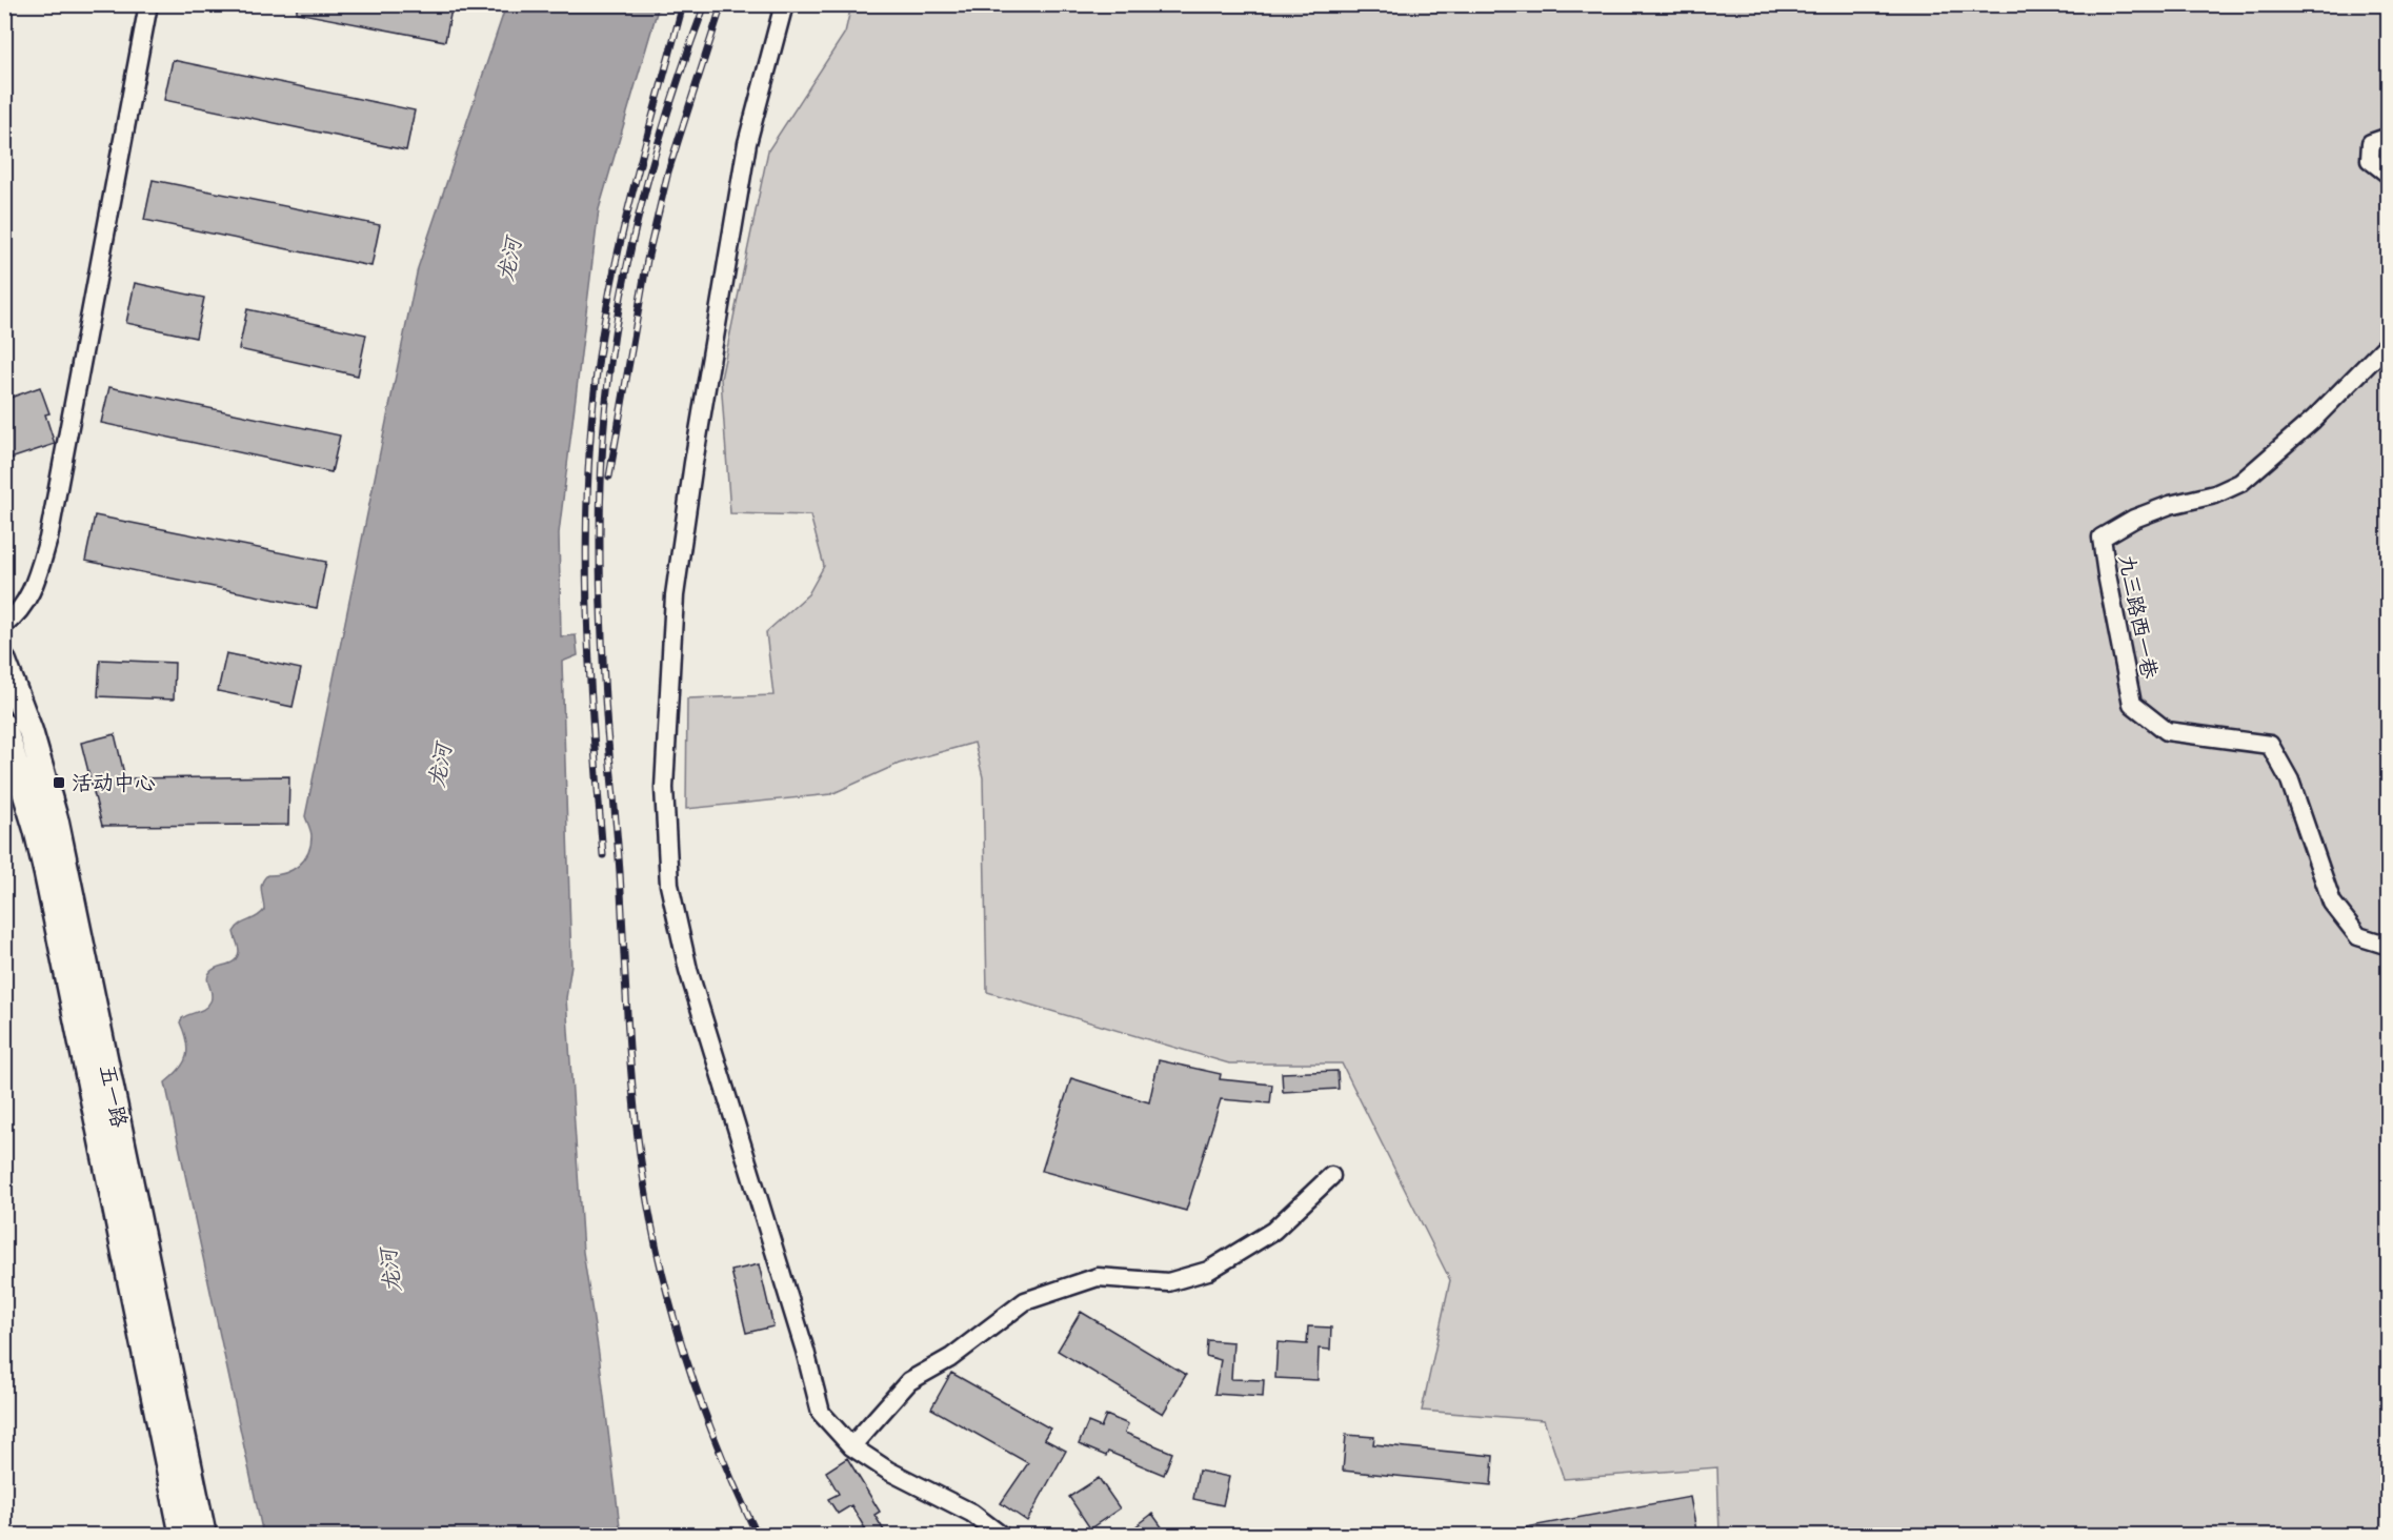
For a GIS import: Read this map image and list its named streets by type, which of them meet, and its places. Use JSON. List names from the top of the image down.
{
  "streets": {
    "main road": ["五一路"],
    "street": ["九三路西一巷"]
  },
  "water": ["龙河"],
  "places": {
    "transit": ["活动中心"]
  }
}
